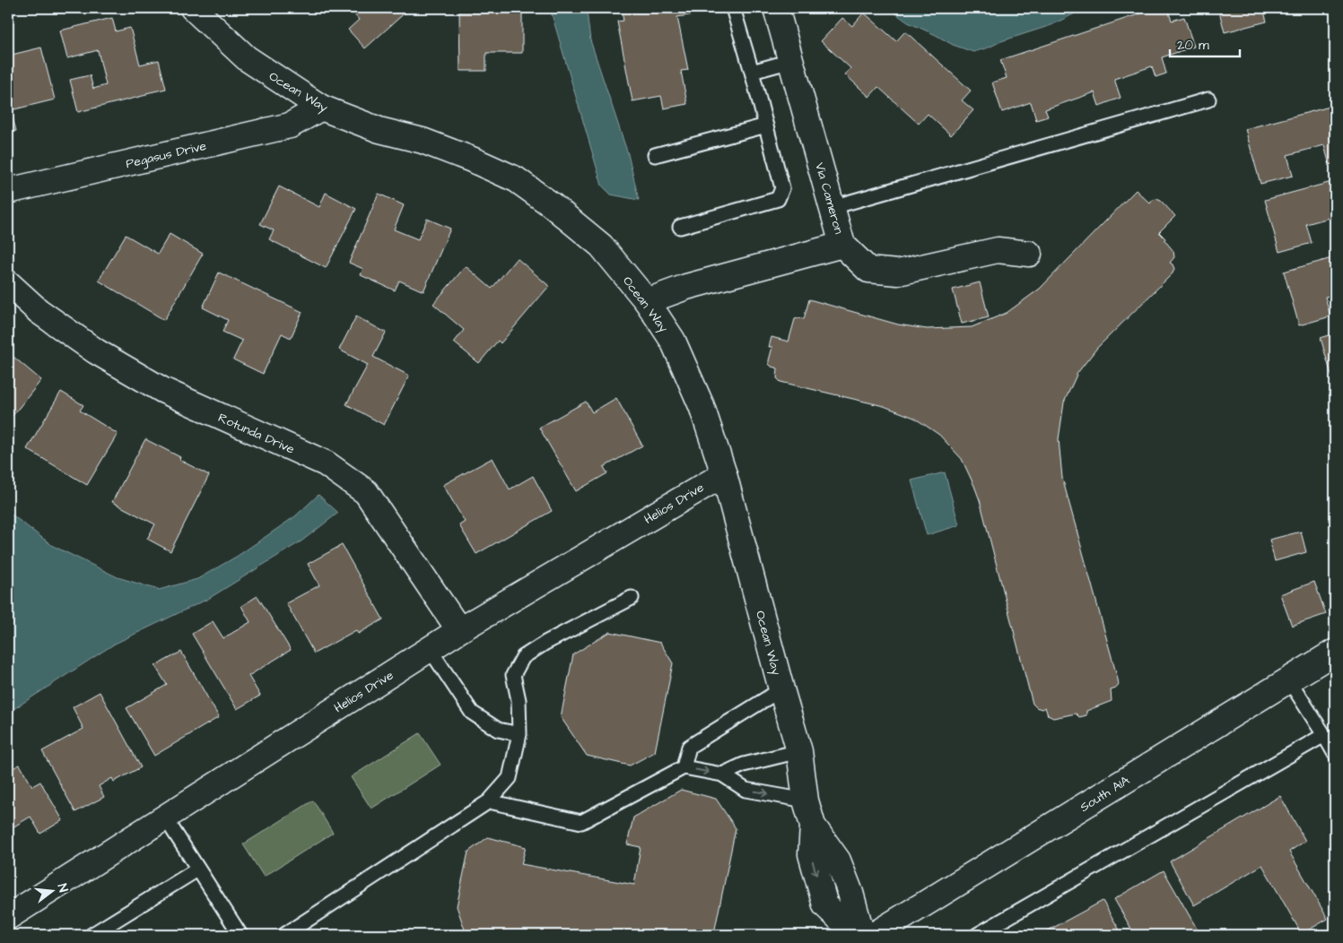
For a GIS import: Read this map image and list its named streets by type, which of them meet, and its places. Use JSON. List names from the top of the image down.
{
  "streets": {
    "street": [
      "Ocean Way",
      "Pegasus Drive",
      "Via Cameron",
      "Rotunda Drive",
      "Helios Drive",
      "South A1A"
    ]
  },
  "crossings": [
    ["Ocean Way", "Pegasus Drive"],
    ["Ocean Way", "Via Cameron"],
    ["Ocean Way", "Helios Drive"],
    ["Rotunda Drive", "Helios Drive"]
  ],
  "scale_bar": "20 m",
  "north": "right"
}
